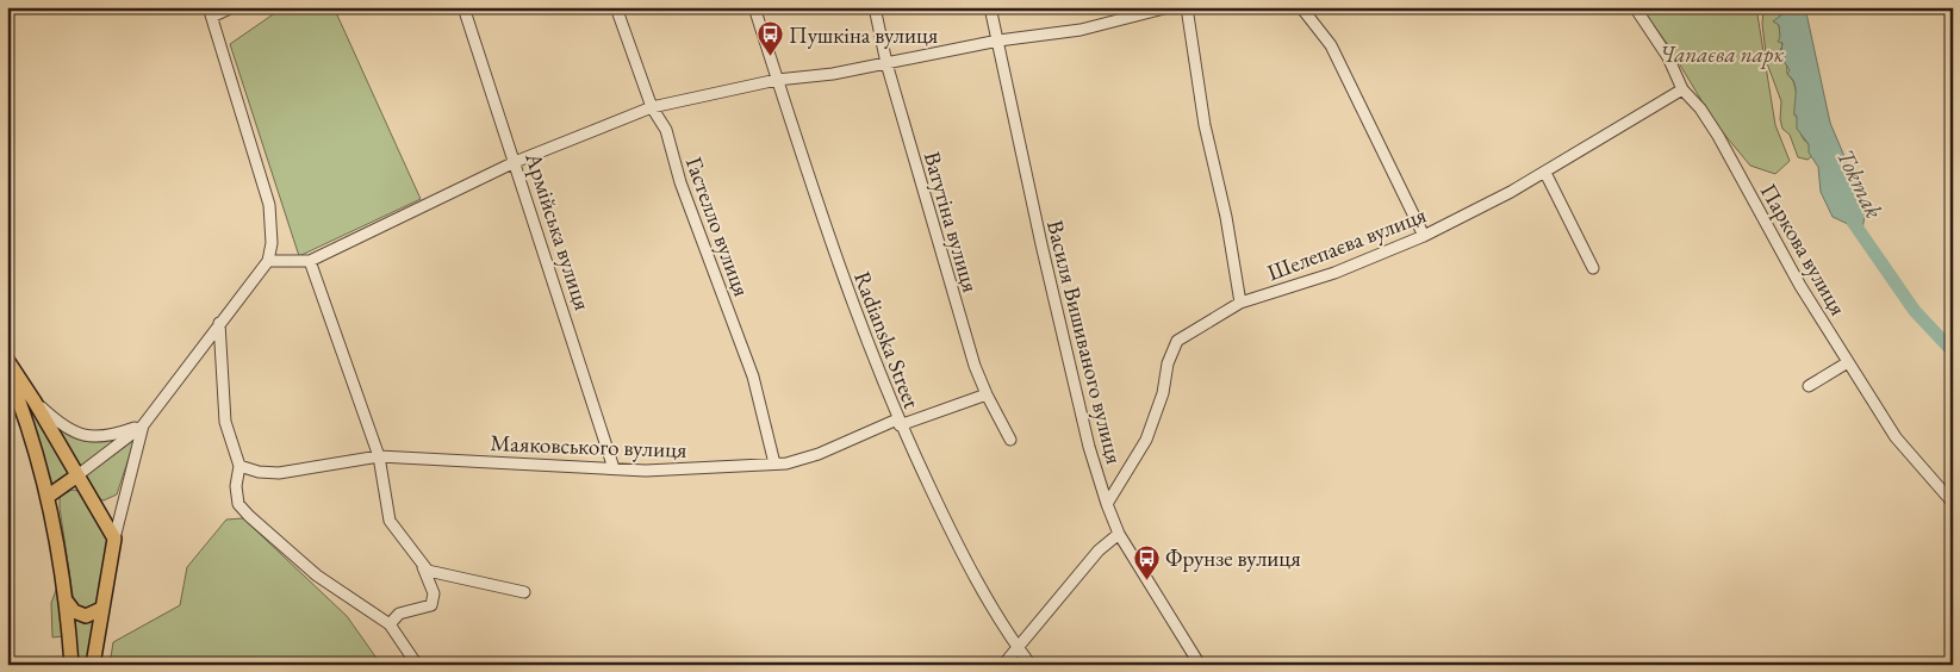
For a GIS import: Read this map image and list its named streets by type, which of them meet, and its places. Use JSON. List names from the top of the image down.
{
  "streets": {
    "street": [
      "Ватутіна вулиця",
      "Гастелло вулиця",
      "Армійська вулиця",
      "Шелепаєва вулиця",
      "Паркова вулиця",
      "Radianska Street",
      "Василя Вишиваного вулиця",
      "Маяковського вулиця"
    ]
  },
  "crossings": [
    ["Ватутіна вулиця", "Маяковського вулиця"],
    ["Гастелло вулиця", "Маяковського вулиця"],
    ["Армійська вулиця", "Маяковського вулиця"],
    ["Шелепаєва вулиця", "Паркова вулиця"],
    ["Шелепаєва вулиця", "Василя Вишиваного вулиця"],
    ["Radianska Street", "Маяковського вулиця"]
  ],
  "water": ["Tokmak"],
  "parks": ["Чапаєва парк"],
  "places": {
    "bus stop": ["Пушкіна вулиця", "Фрунзе вулиця"]
  }
}
